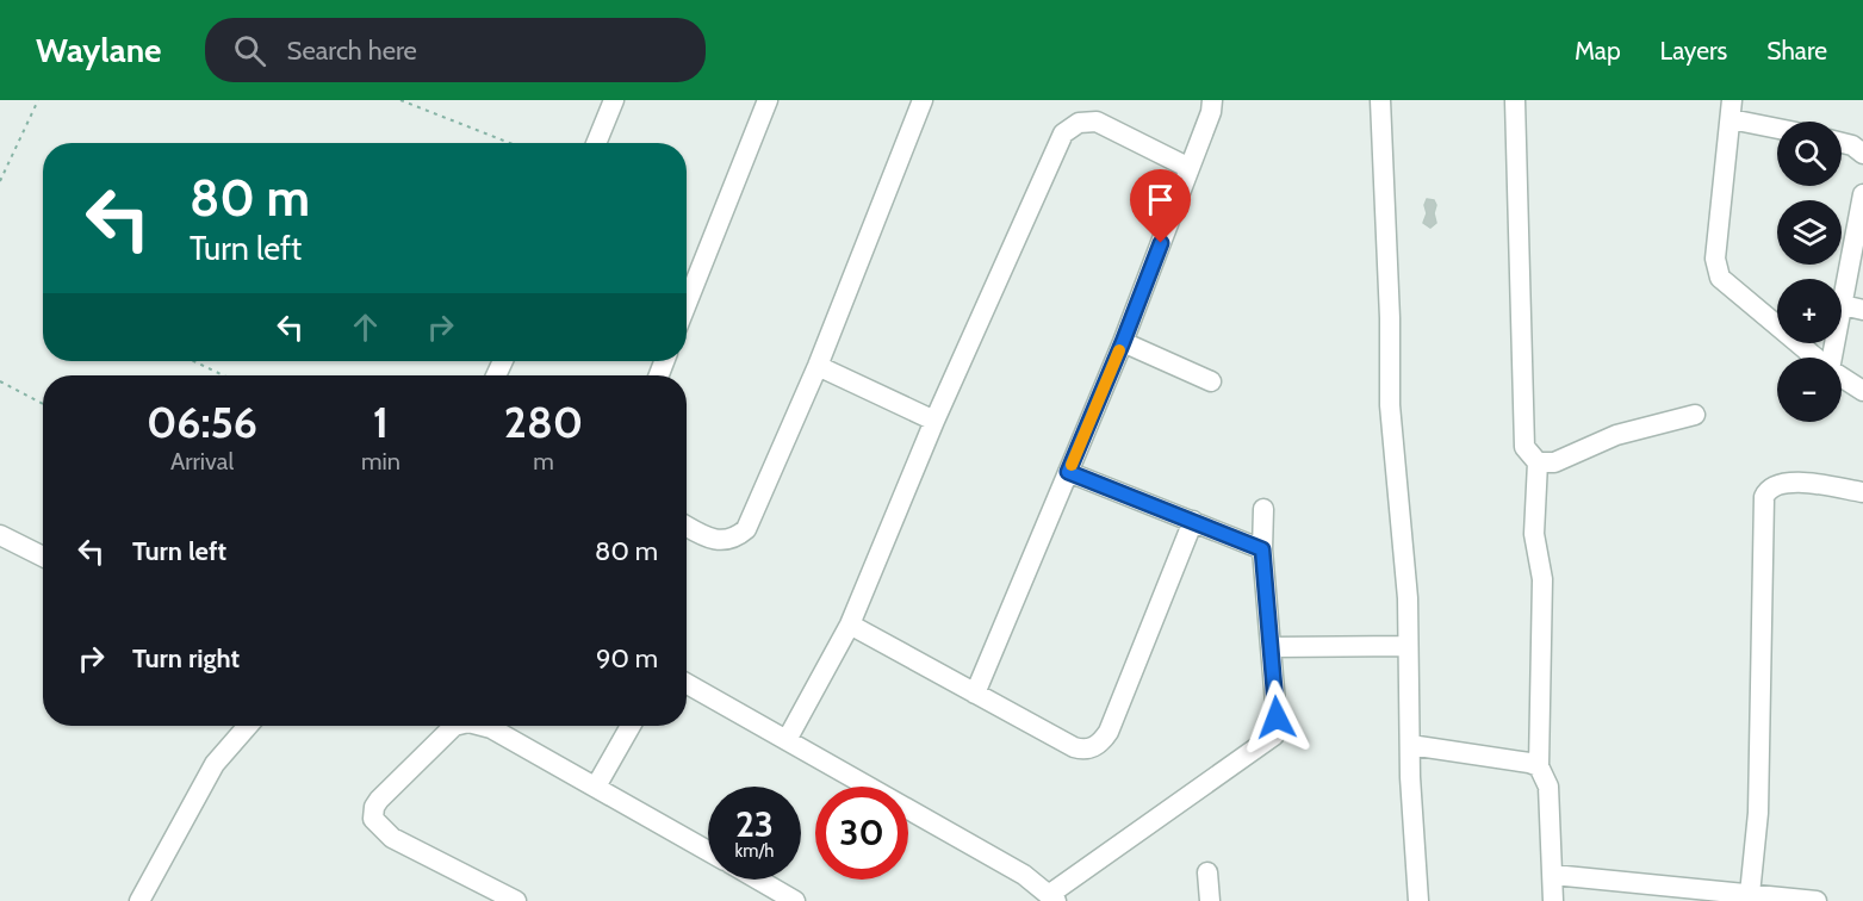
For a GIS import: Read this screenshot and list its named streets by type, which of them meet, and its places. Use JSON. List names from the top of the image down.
{
  "page": {
    "header": "Waylane",
    "search": "Search here",
    "nav": ["Map", "Layers", "Share"],
    "map_buttons": ["+", "−"],
    "turn": ["80 m", "Turn left"],
    "eta": [
      "06:56",
      "Arrival",
      "1",
      "min",
      "280",
      "m"
    ],
    "list": [
      {
        "name": "Turn left",
        "value": "80 m"
      },
      {
        "name": "Turn right",
        "value": "90 m"
      }
    ],
    "speed": "23 km/h",
    "limit": "30"
  }
}
